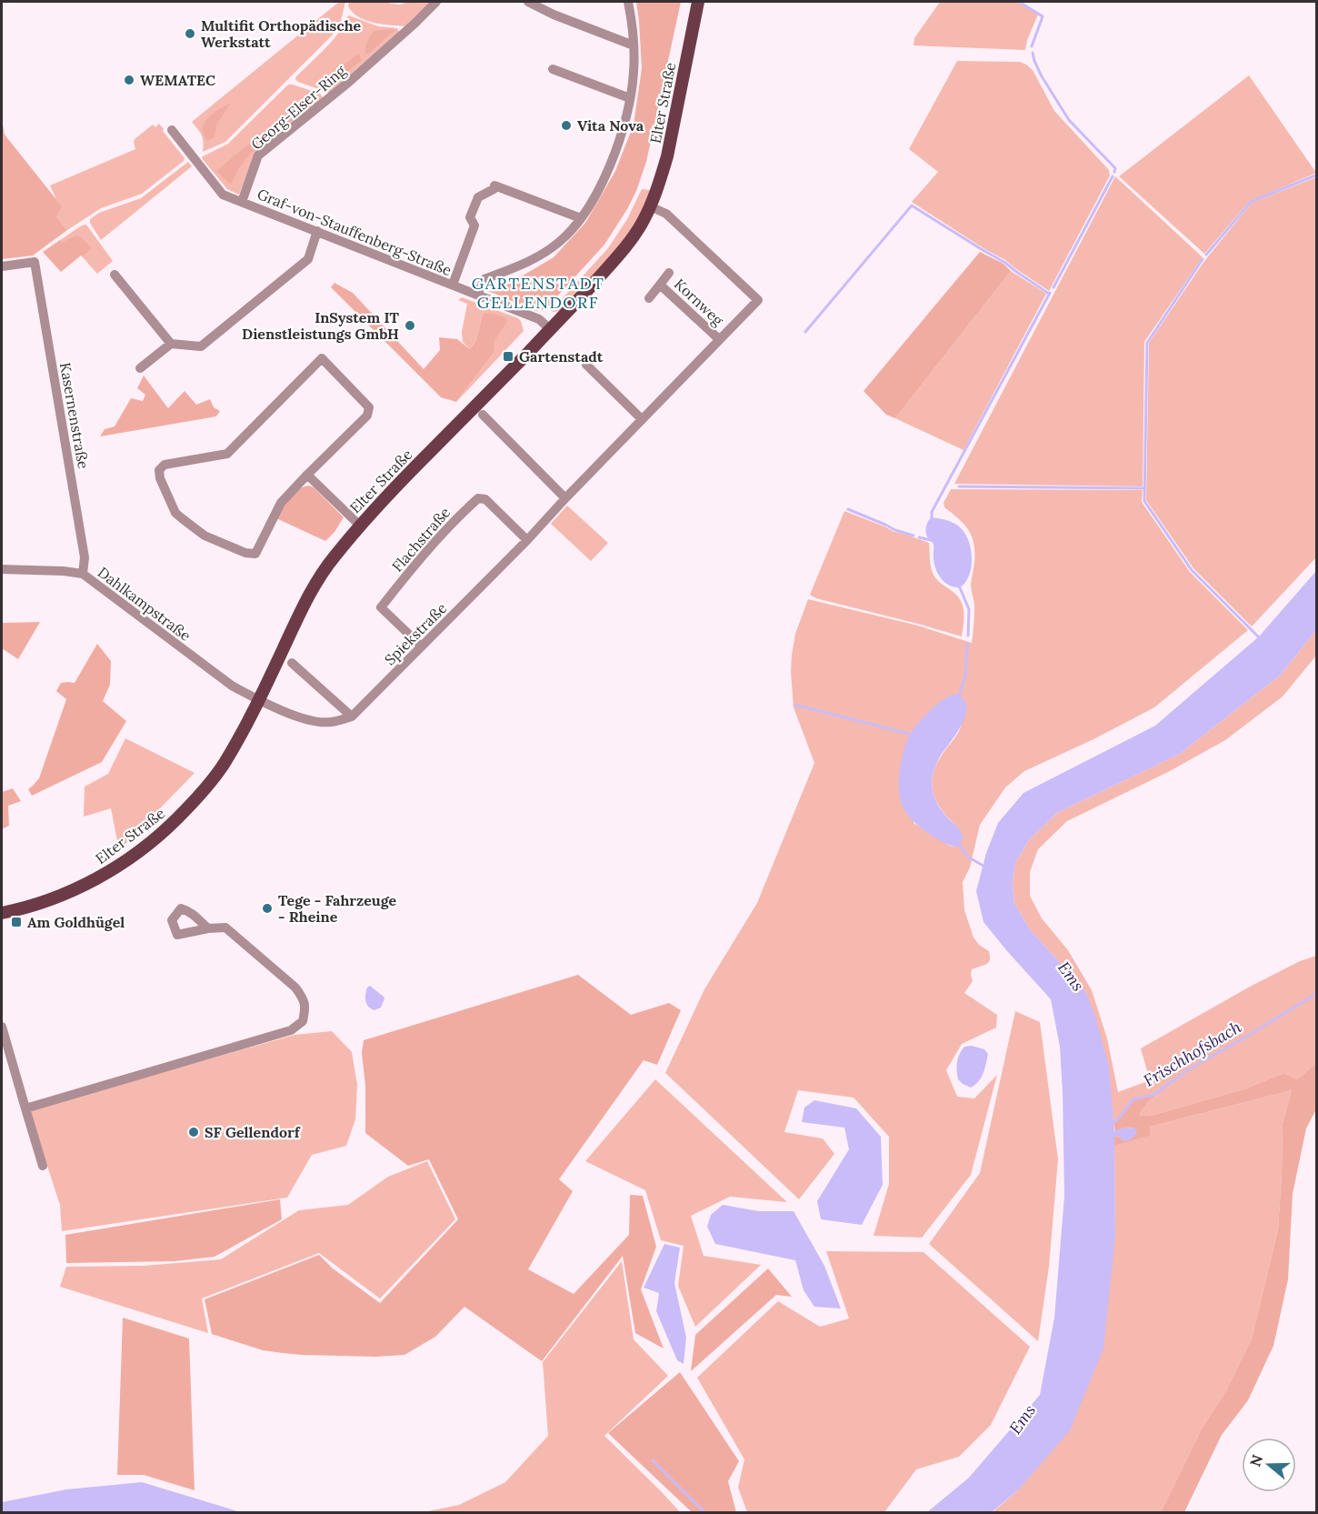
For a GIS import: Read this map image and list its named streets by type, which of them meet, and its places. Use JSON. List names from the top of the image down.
{
  "streets": {
    "main road": ["Elter Straße"],
    "street": [
      "Georg-Elser-Ring",
      "Graf-von-Stauffenberg-Straße",
      "Kornweg",
      "Kasernenstraße",
      "Flachstraße",
      "Dahlkampstraße",
      "Spiekstraße"
    ]
  },
  "crossings": [
    ["Elter Straße", "Graf-von-Stauffenberg-Straße"],
    ["Elter Straße", "Dahlkampstraße"],
    ["Elter Straße", "Spiekstraße"],
    ["Georg-Elser-Ring", "Graf-von-Stauffenberg-Straße"],
    ["Kornweg", "Spiekstraße"],
    ["Kasernenstraße", "Dahlkampstraße"],
    ["Flachstraße", "Spiekstraße"]
  ],
  "districts": ["GARTENSTADT GELLENDORF"],
  "water": ["Ems", "Frischhofsbach"],
  "places": {
    "other": [
      "Multifit Orthopädische Werkstatt",
      "WEMATEC",
      "Vita Nova",
      "InSystem IT Dienstleistungs GmbH",
      "Tege - Fahrzeuge - Rheine",
      "SF Gellendorf"
    ],
    "transit": ["Gartenstadt", "Am Goldhügel"]
  },
  "north": "left"
}
